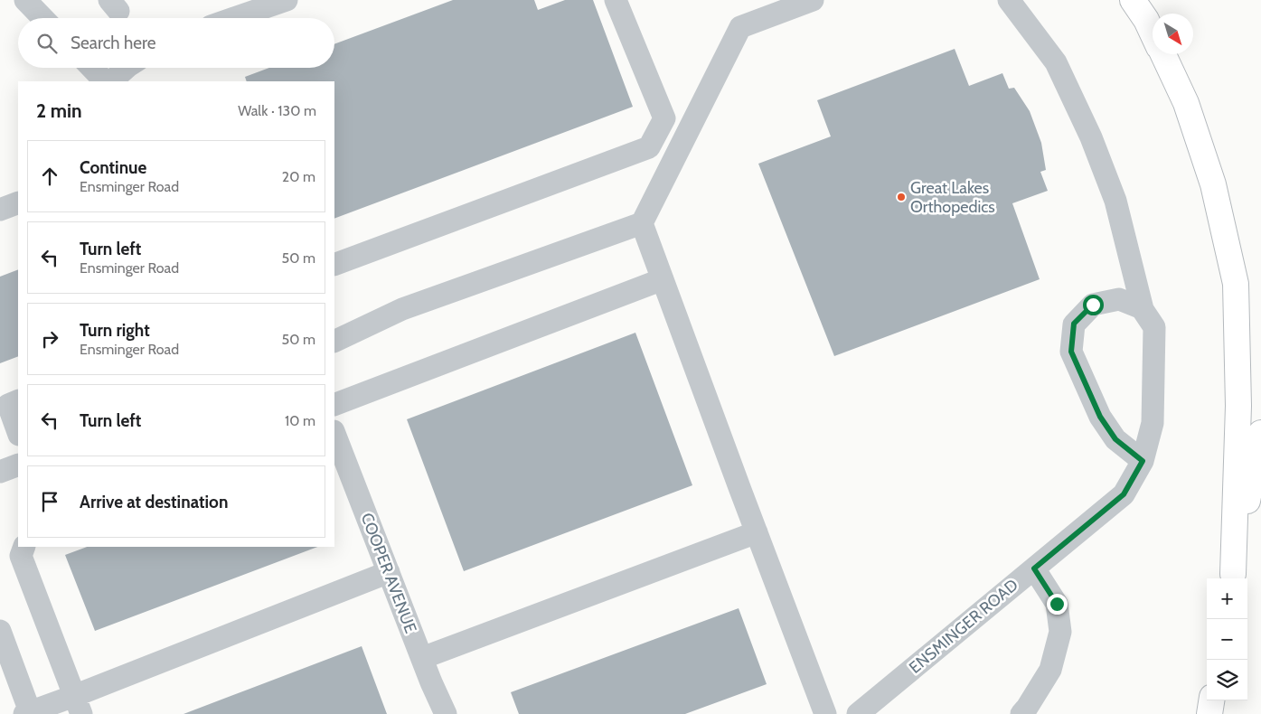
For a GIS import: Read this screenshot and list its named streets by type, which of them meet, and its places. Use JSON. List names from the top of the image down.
{
  "streets": {
    "street": ["COOPER AVENUE", "ENSMINGER ROAD"]
  },
  "places": ["Great Lakes Orthopedics"],
  "north": "bottom right",
  "page": {
    "search": "Search here",
    "heading": ["2 min", "Walk · 130 m"],
    "list": [
      ["Continue", "Ensminger Road", "20 m"],
      ["Turn left", "Ensminger Road", "50 m"],
      ["Turn right", "Ensminger Road", "50 m"],
      ["Turn left", "10 m"],
      "Arrive at destination"
    ],
    "map_buttons": ["+", "−"]
  }
}
